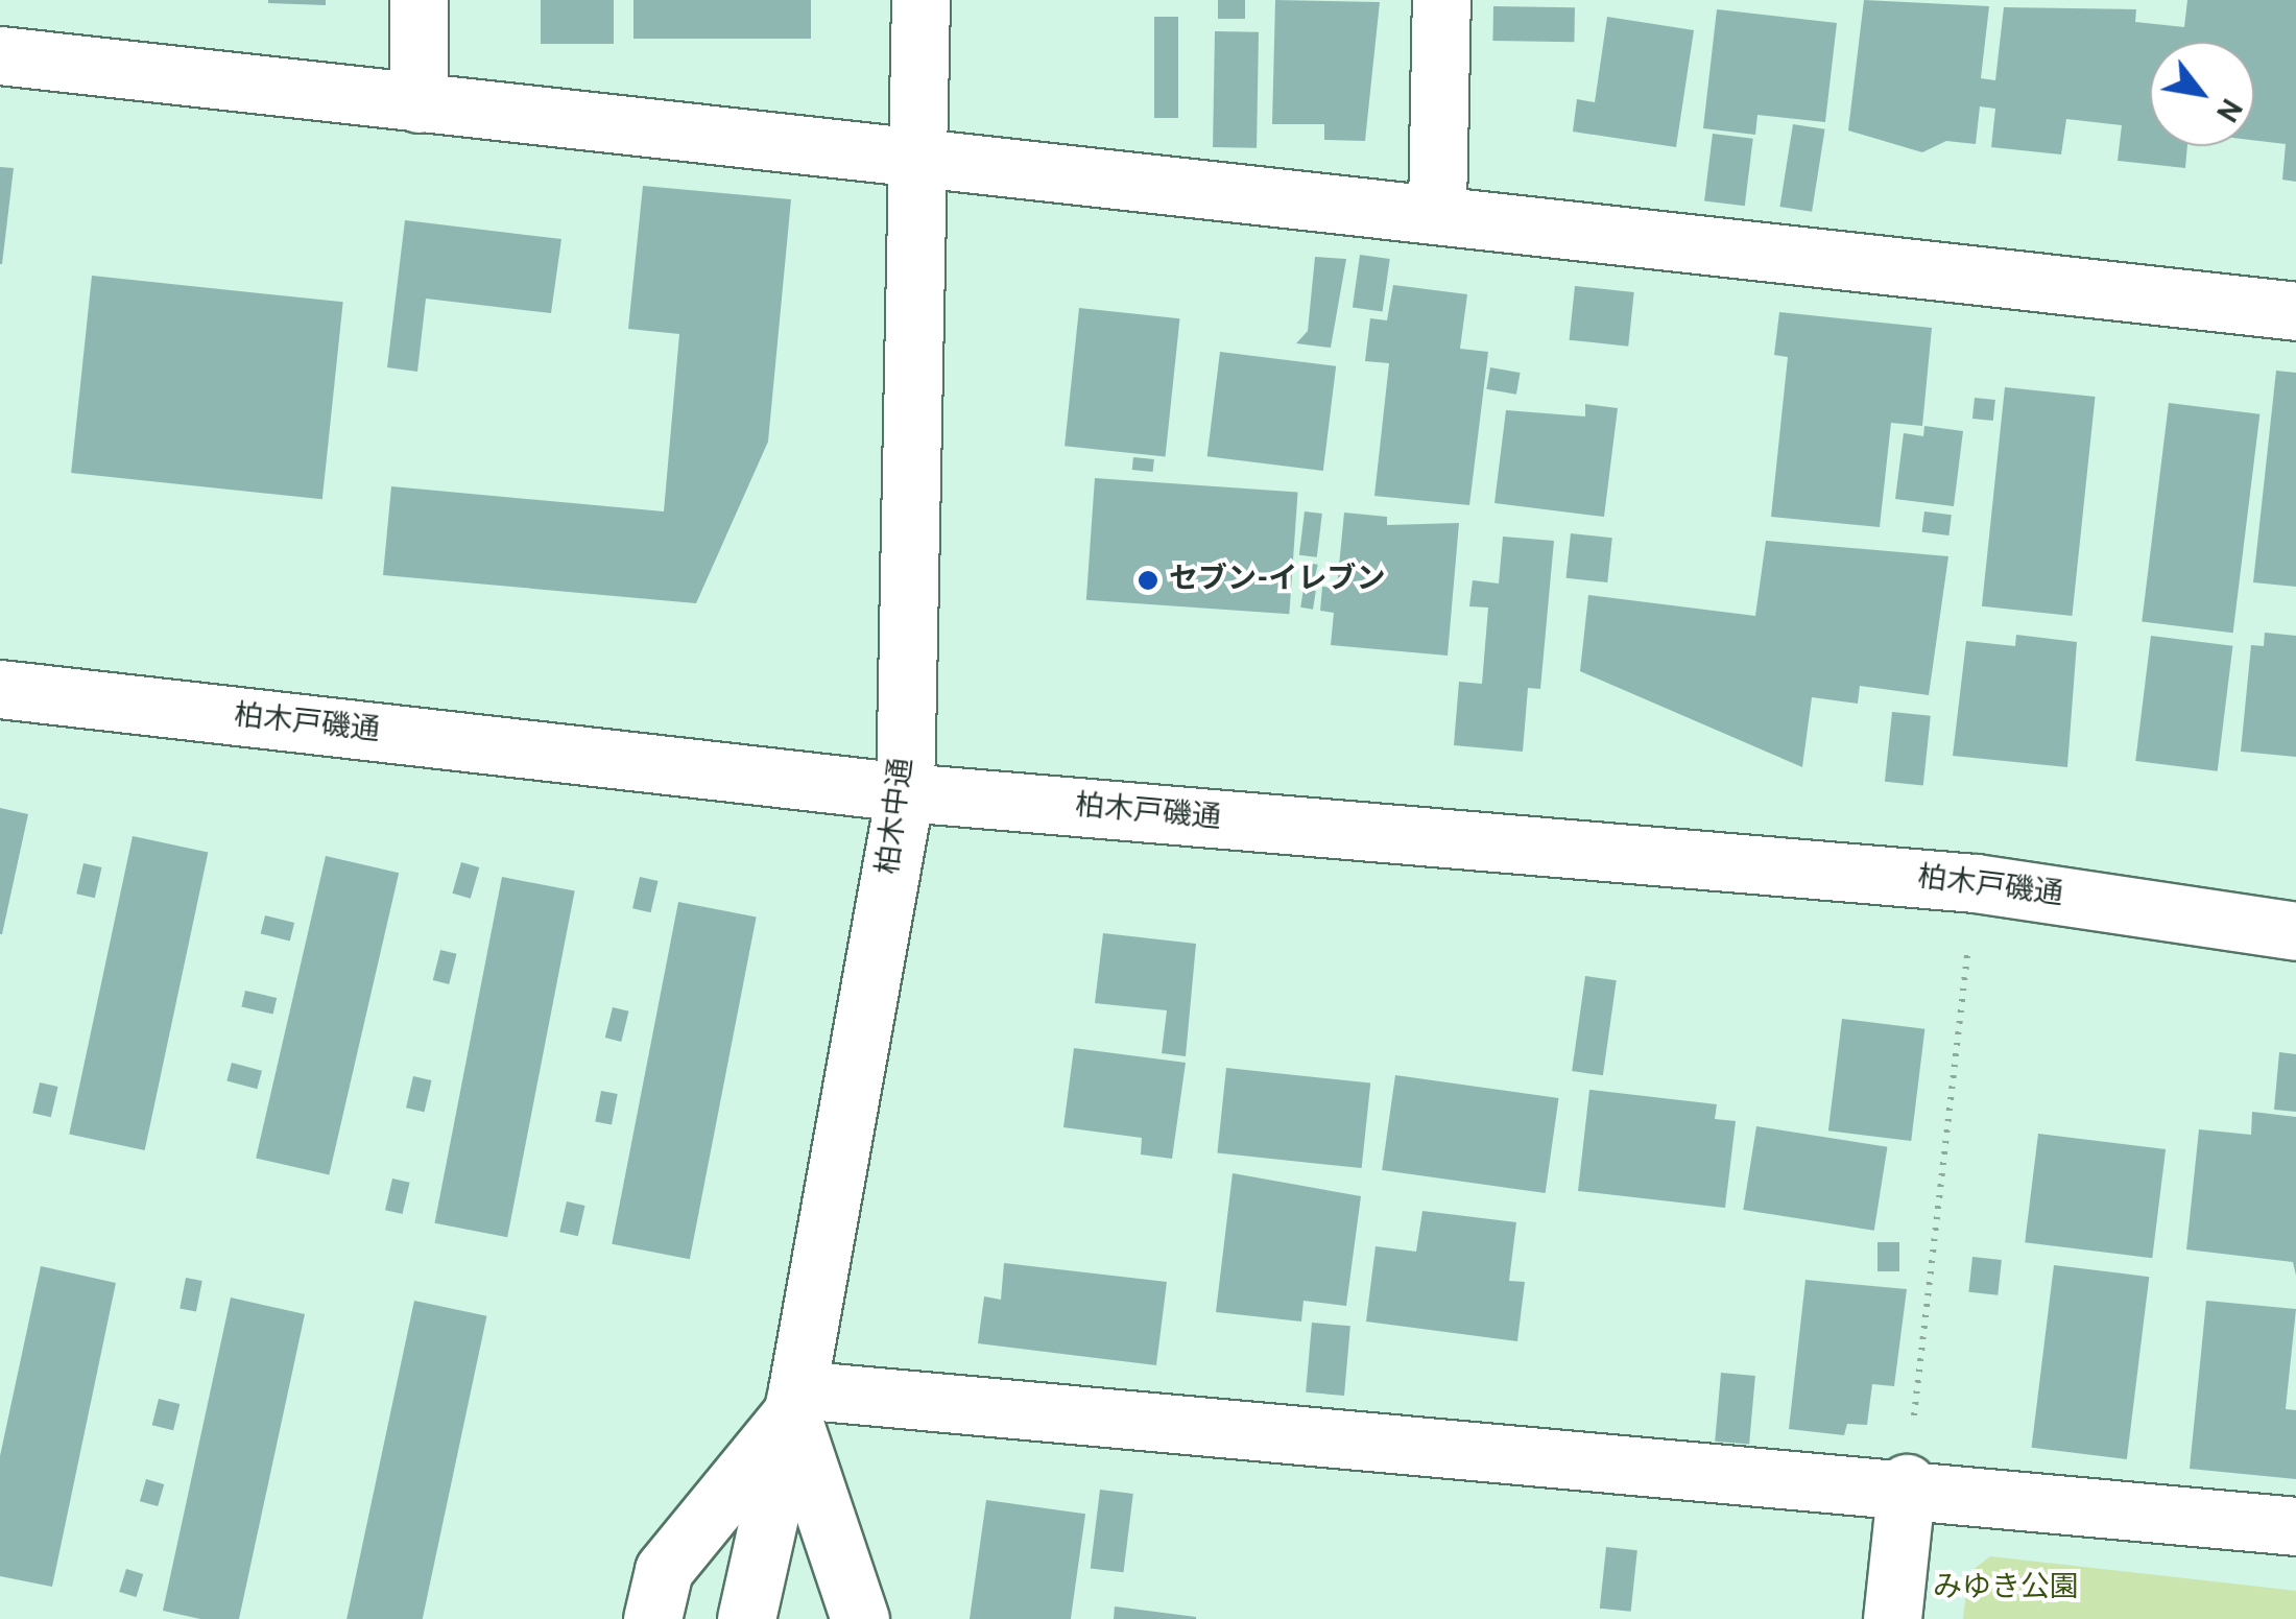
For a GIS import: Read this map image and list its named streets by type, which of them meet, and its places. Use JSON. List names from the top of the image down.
{
  "streets": {
    "street": ["柏木戸磯通", "柏木中通"]
  },
  "crossings": [
    ["柏木戸磯通", "柏木中通"]
  ],
  "parks": ["みゆき公園"],
  "places": ["セブン-イレブン"],
  "north": "bottom right"
}
